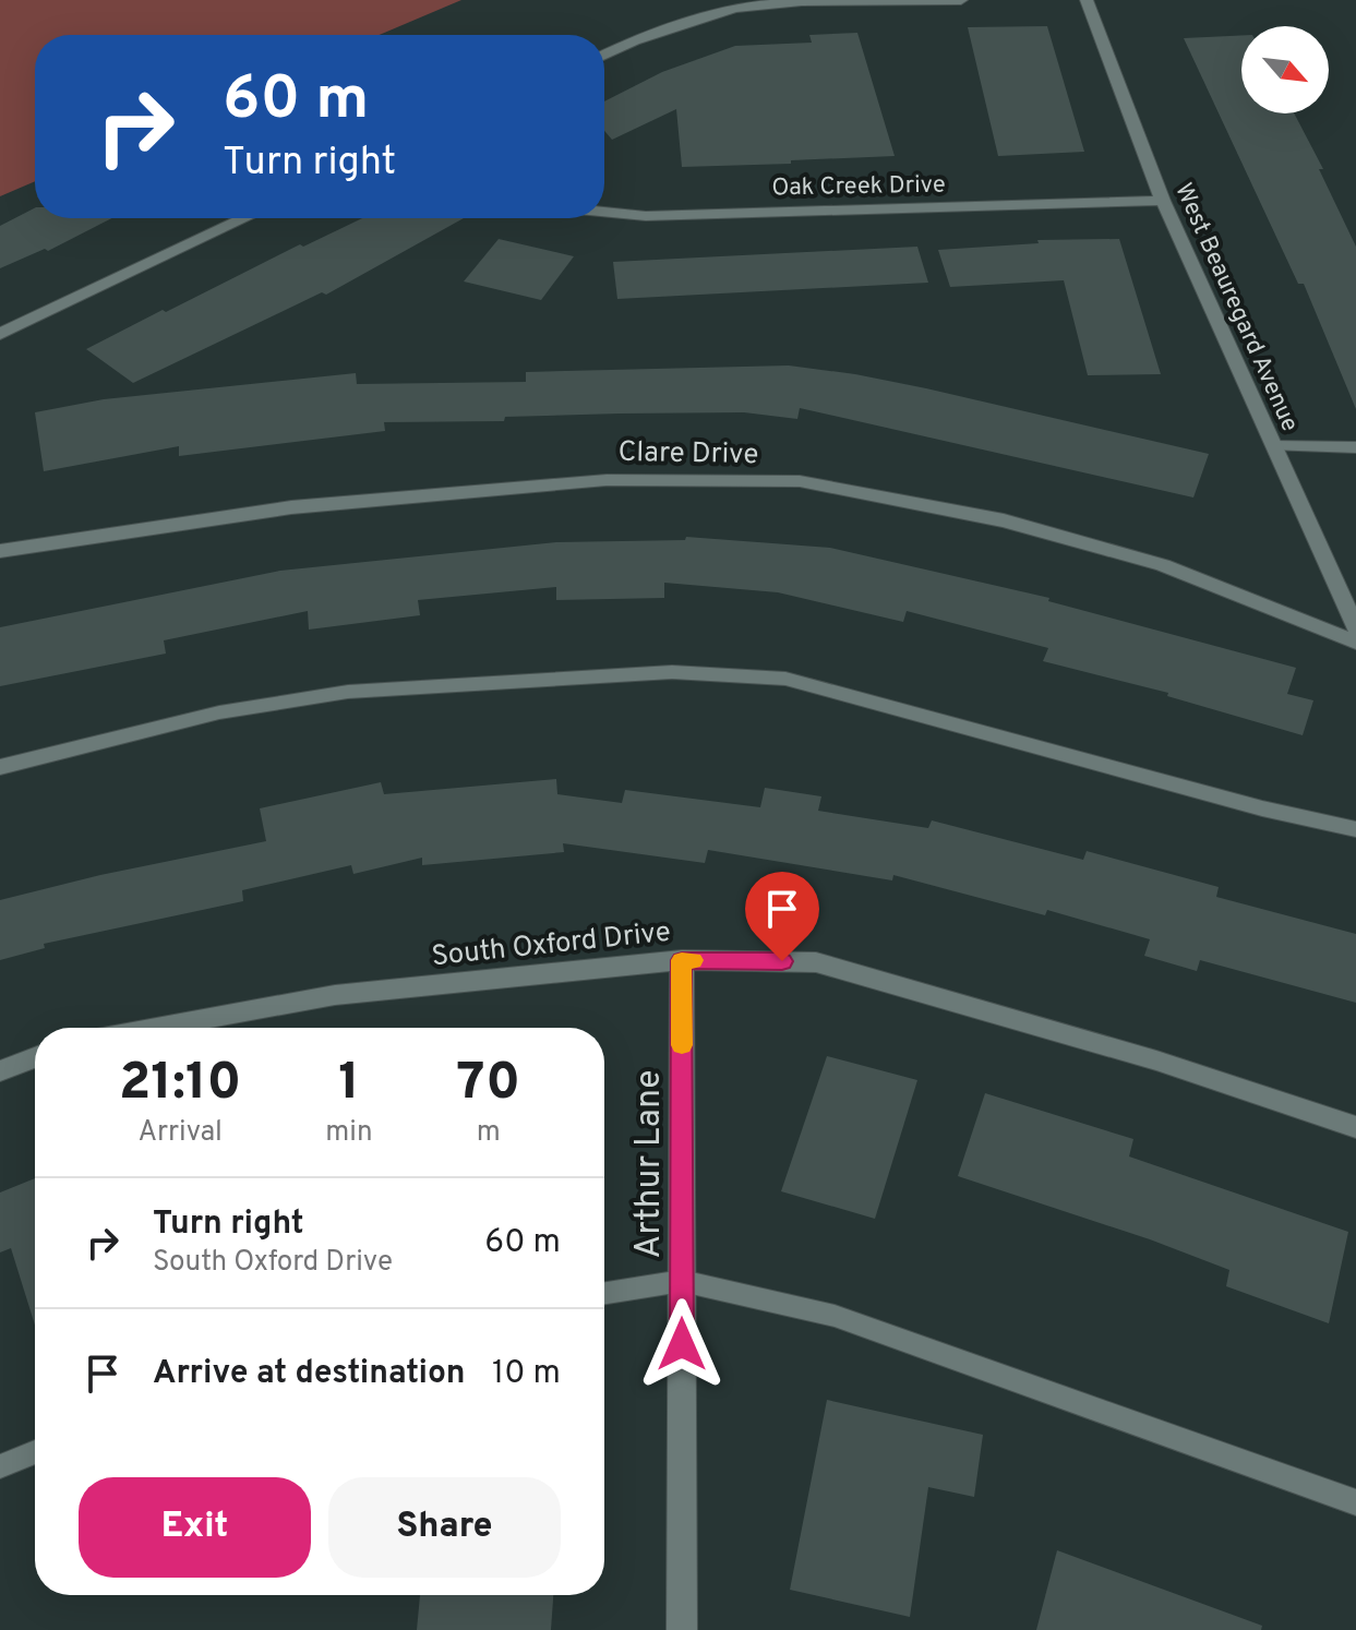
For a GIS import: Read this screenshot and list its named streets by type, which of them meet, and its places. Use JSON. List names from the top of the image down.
{
  "streets": {
    "street": [
      "Oak Creek Drive",
      "West Beauregard Avenue",
      "Clare Drive",
      "South Oxford Drive",
      "Arthur Lane"
    ]
  },
  "crossings": [
    ["Oak Creek Drive", "West Beauregard Avenue"],
    ["South Oxford Drive", "Arthur Lane"]
  ],
  "north": "bottom right",
  "page": {
    "turn": ["60 m", "Turn right"],
    "eta": [
      "21:10",
      "Arrival",
      "1",
      "min",
      "70",
      "m"
    ],
    "list": [
      {
        "name": "Turn right",
        "note": "South Oxford Drive",
        "value": "60 m"
      },
      {
        "name": "Arrive at destination",
        "value": "10 m"
      }
    ],
    "buttons": ["Exit", "Share"]
  }
}
